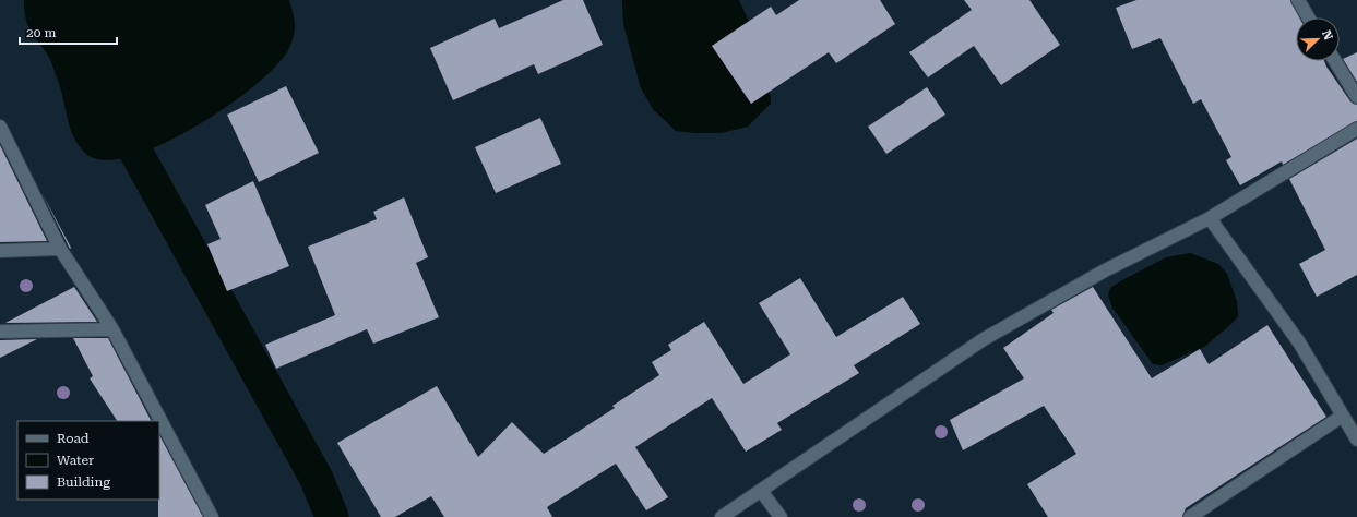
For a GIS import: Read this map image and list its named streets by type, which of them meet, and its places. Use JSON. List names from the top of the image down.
{
  "legend": ["Road", "Water", "Building"],
  "scale_bar": "20 m",
  "north": "top right"
}
